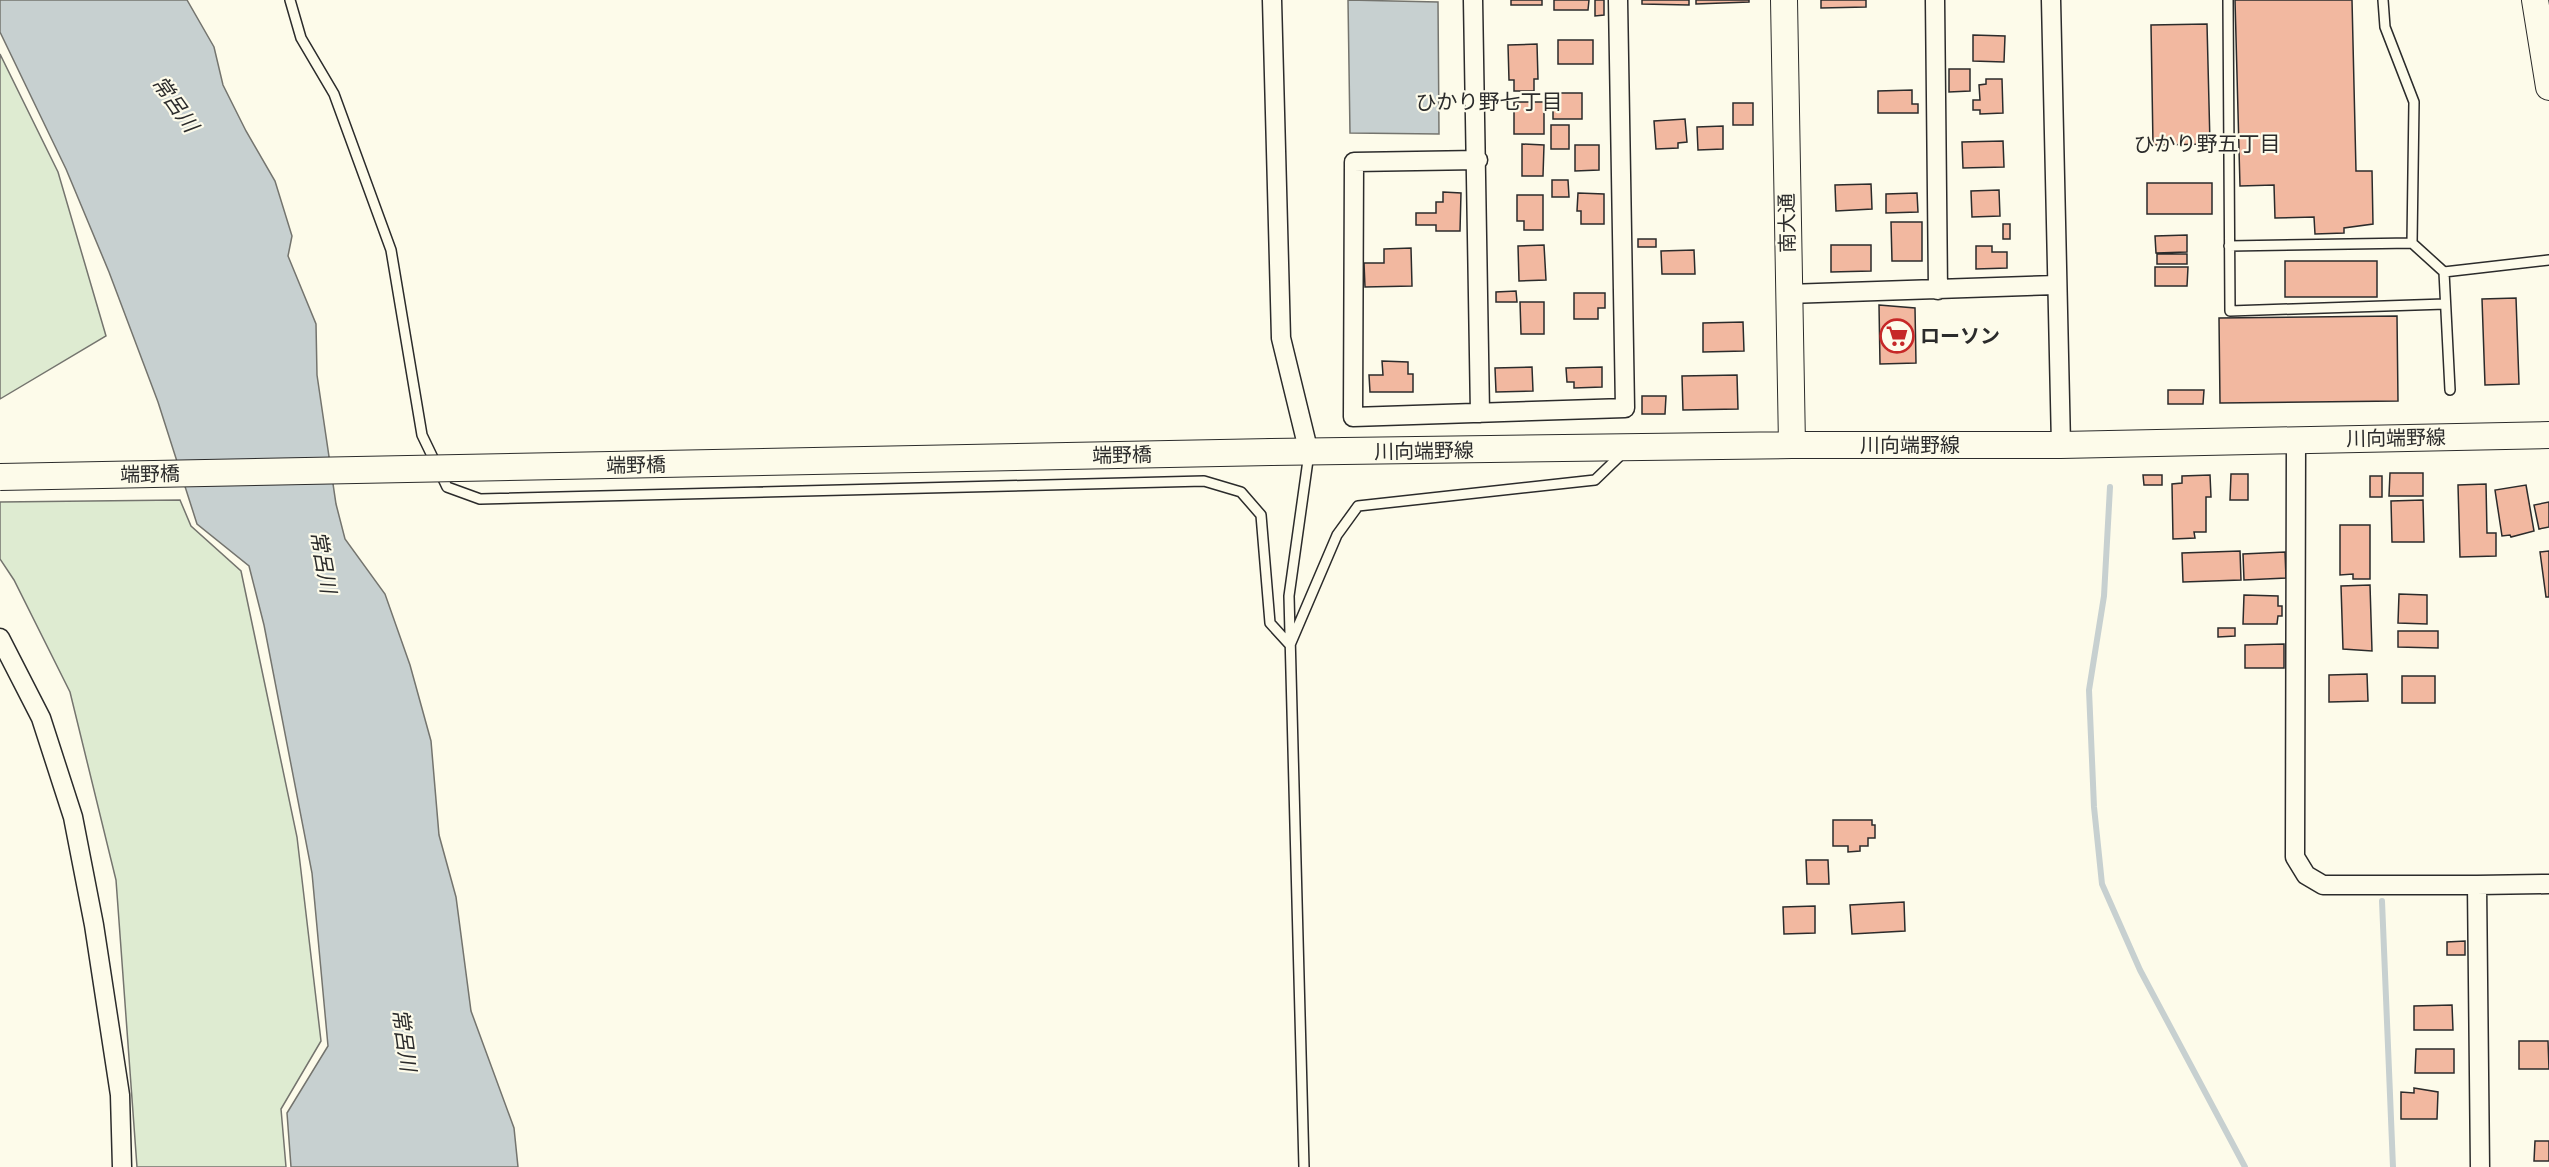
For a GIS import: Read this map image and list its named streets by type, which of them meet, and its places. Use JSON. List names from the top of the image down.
{
  "streets": {
    "main road": ["南大通", "川向端野線", "端野橋"]
  },
  "crossings": [
    ["南大通", "川向端野線"],
    ["川向端野線", "端野橋"]
  ],
  "districts": ["ひかり野七丁目", "ひかり野五丁目"],
  "water": ["常呂川"],
  "places": {
    "supermarket": ["ローソン"]
  }
}
